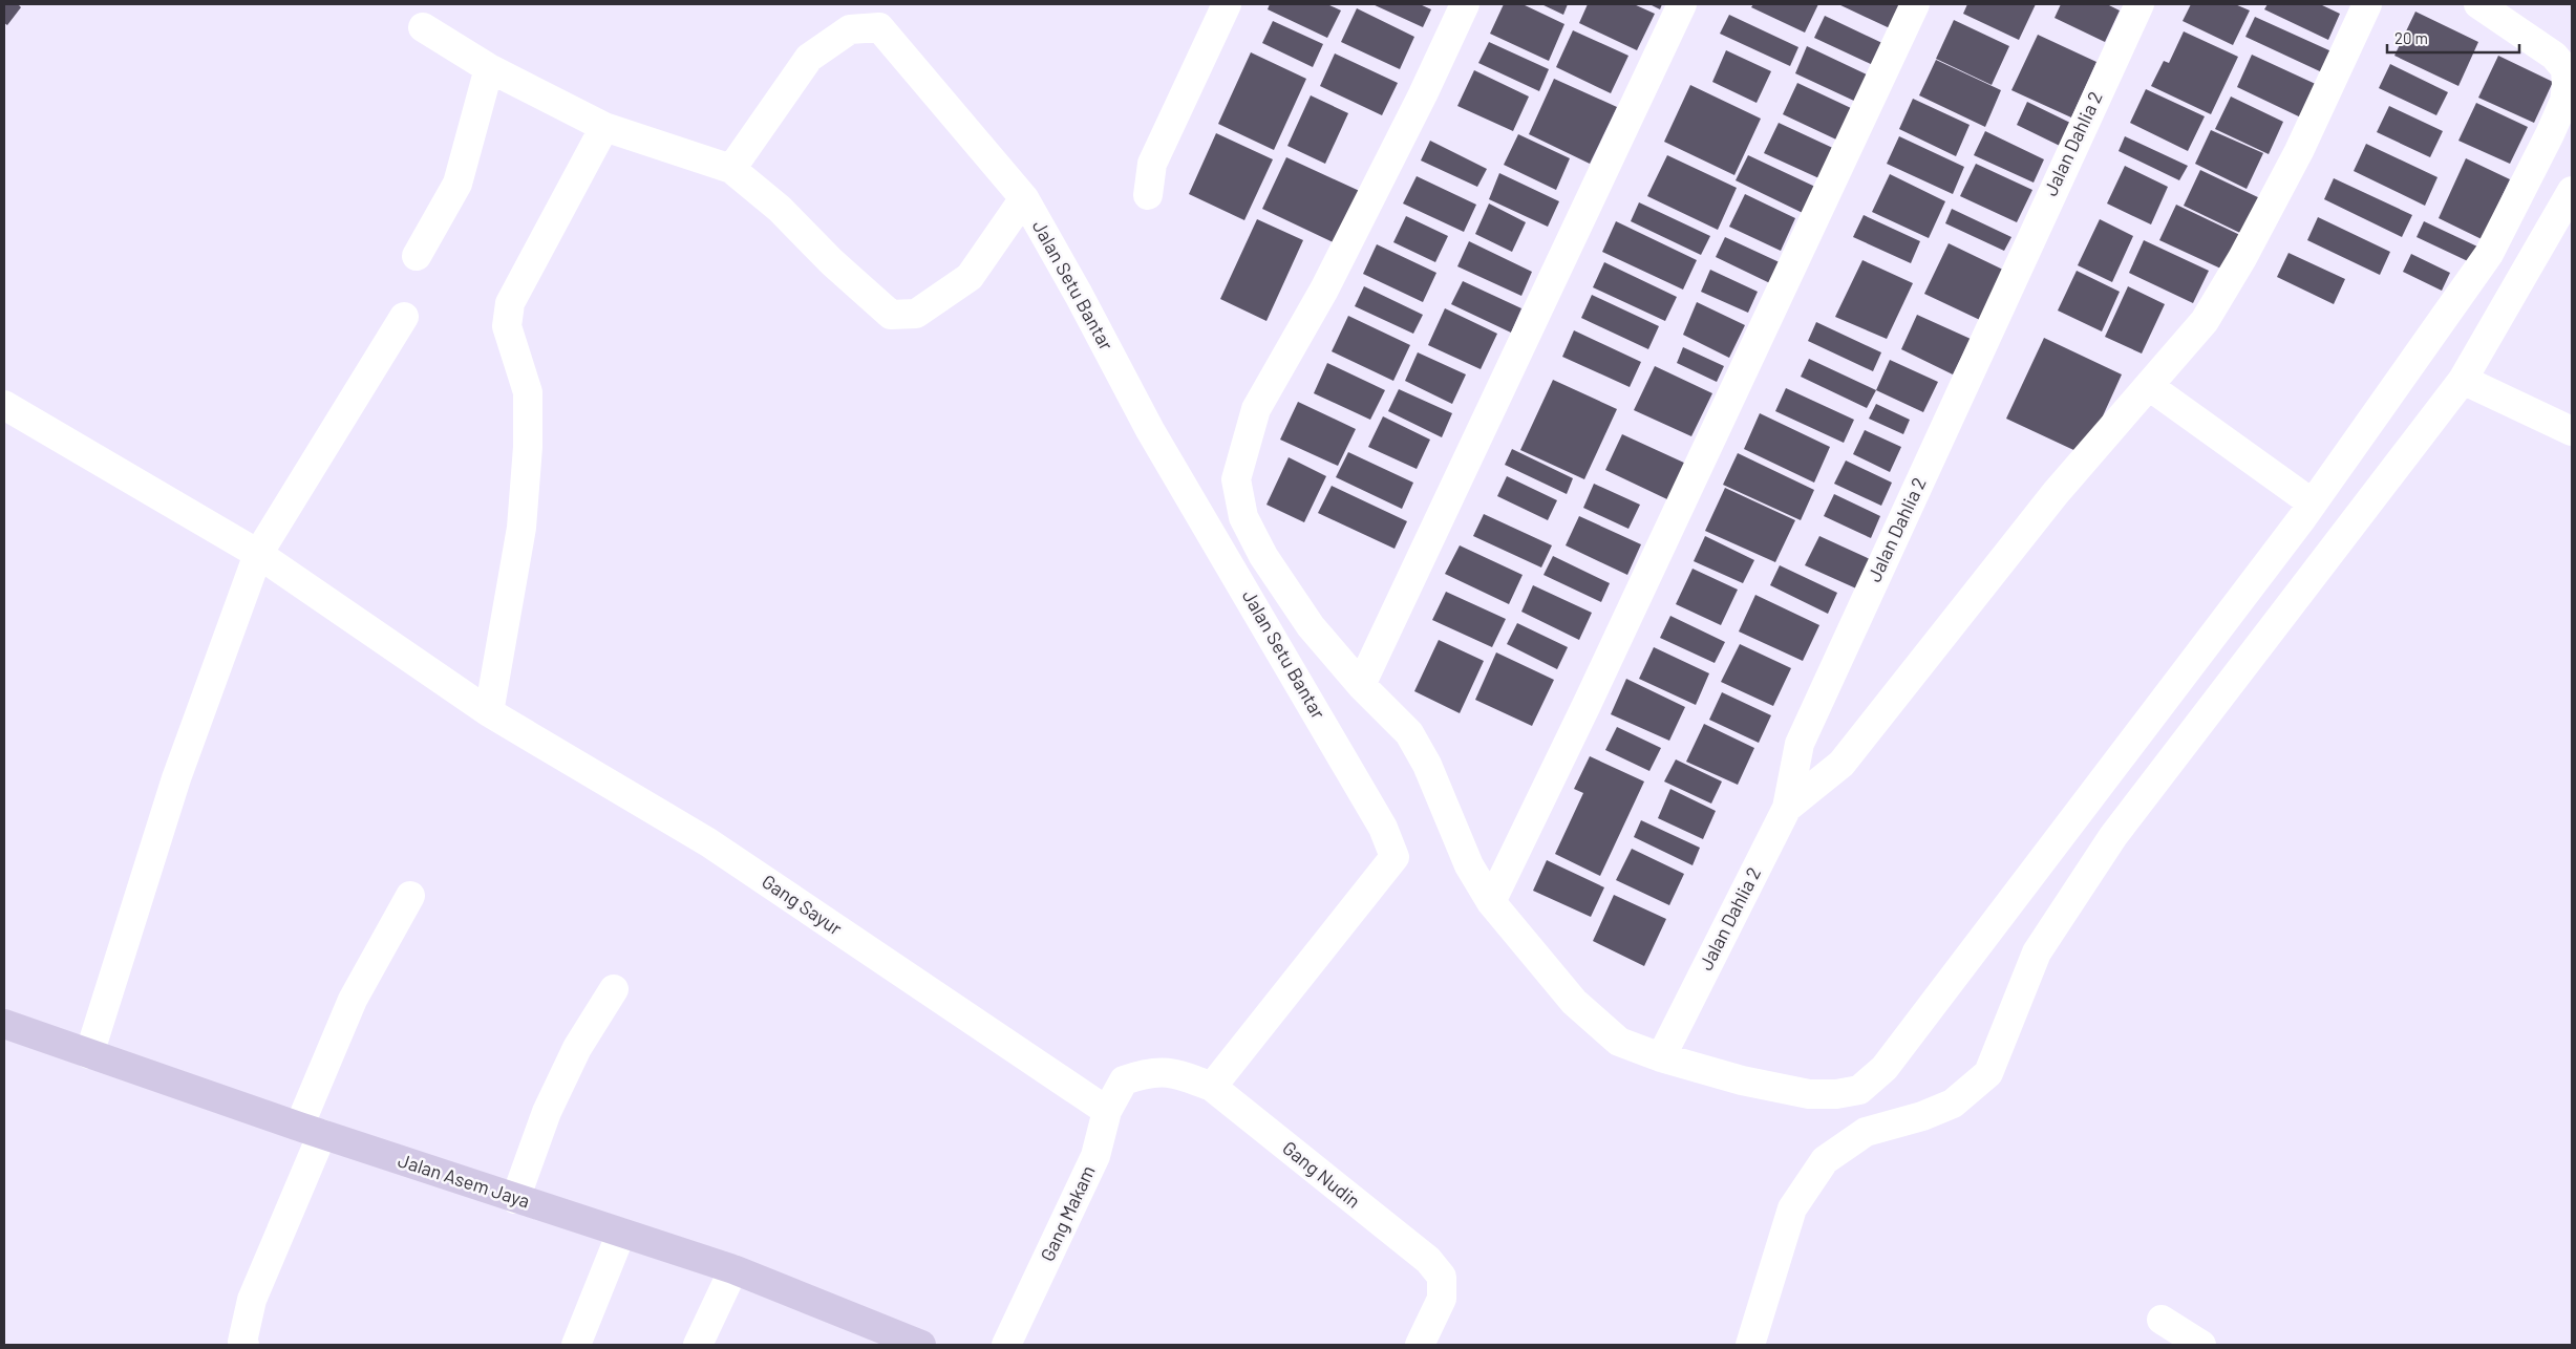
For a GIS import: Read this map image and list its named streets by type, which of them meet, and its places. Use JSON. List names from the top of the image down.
{
  "streets": {
    "main road": ["Jalan Asem Jaya"],
    "street": [
      "Jalan Dahlia 2",
      "Jalan Setu Bantar",
      "Gang Sayur",
      "Gang Nudin",
      "Gang Makam"
    ]
  },
  "crossings": [
    ["Jalan Setu Bantar", "Gang Nudin"],
    ["Gang Sayur", "Gang Makam"],
    ["Gang Nudin", "Gang Makam"]
  ],
  "scale_bar": "20 m"
}
